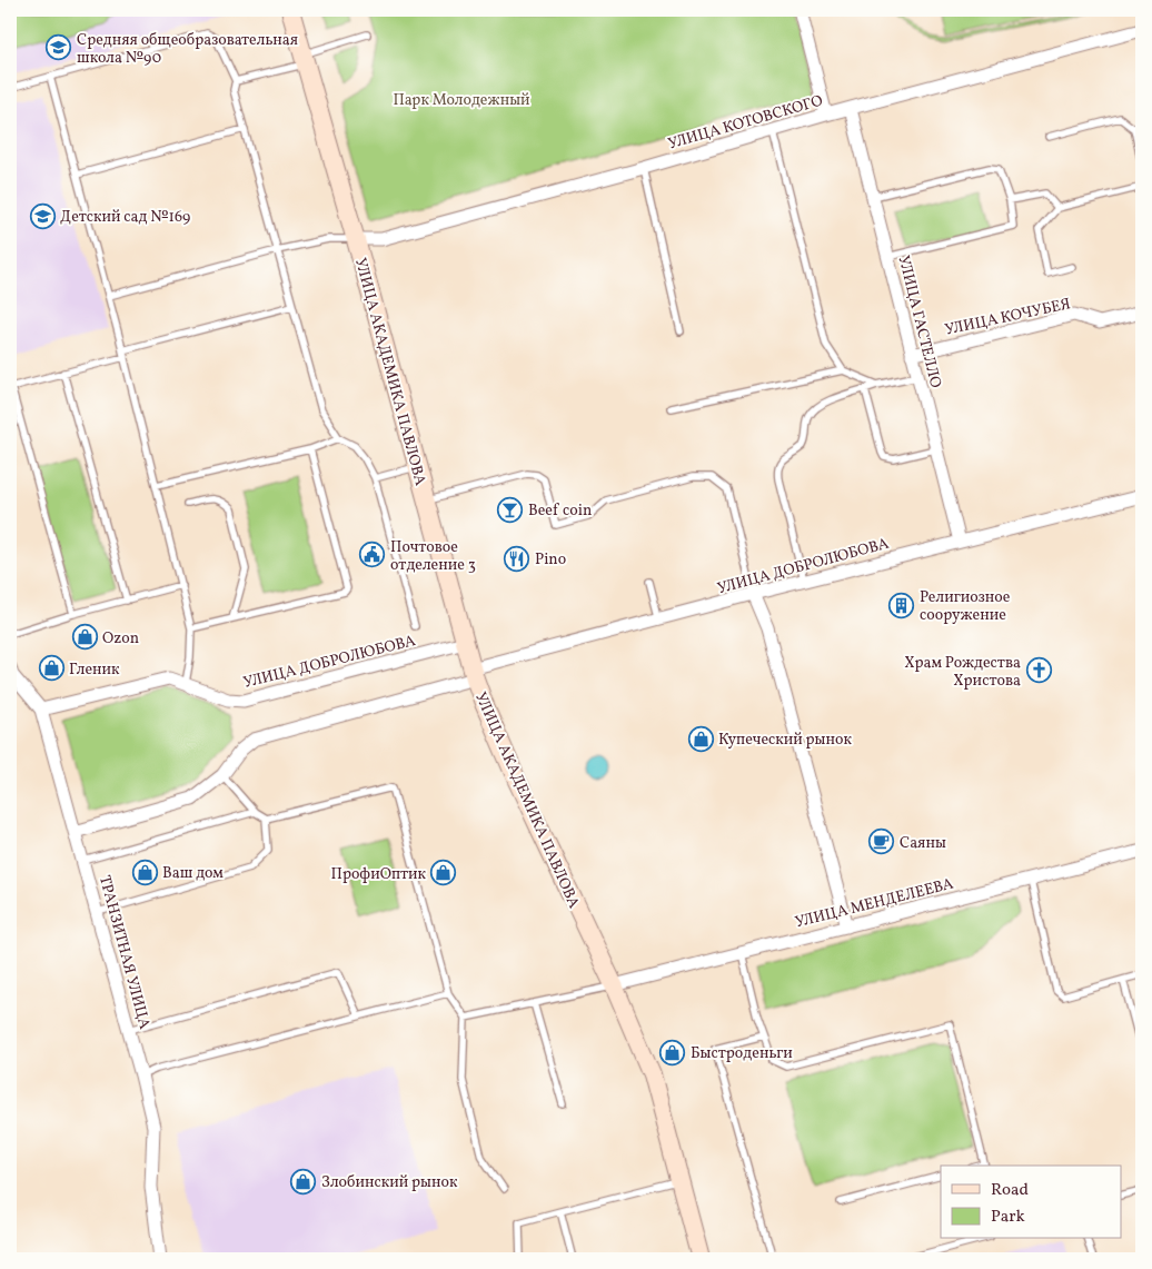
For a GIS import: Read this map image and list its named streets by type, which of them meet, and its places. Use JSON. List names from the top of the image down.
{
  "streets": {
    "main road": ["УЛИЦА АКАДЕМИКА ПАВЛОВА"],
    "street": [
      "УЛИЦА КОТОВСКОГО",
      "УЛИЦА КОЧУБЕЯ",
      "УЛИЦА ГАСТЕЛЛО",
      "УЛИЦА ДОБРОЛЮБОВА",
      "УЛИЦА МЕНДЕЛЕЕВА",
      "ТРАНЗИТНАЯ УЛИЦА"
    ]
  },
  "crossings": [
    ["УЛИЦА КОТОВСКОГО", "УЛИЦА ГАСТЕЛЛО"],
    ["УЛИЦА КОТОВСКОГО", "УЛИЦА АКАДЕМИКА ПАВЛОВА"],
    ["УЛИЦА КОЧУБЕЯ", "УЛИЦА ГАСТЕЛЛО"],
    ["УЛИЦА ГАСТЕЛЛО", "УЛИЦА ДОБРОЛЮБОВА"],
    ["УЛИЦА АКАДЕМИКА ПАВЛОВА", "УЛИЦА ДОБРОЛЮБОВА"],
    ["УЛИЦА АКАДЕМИКА ПАВЛОВА", "УЛИЦА МЕНДЕЛЕЕВА"],
    ["УЛИЦА ДОБРОЛЮБОВА", "ТРАНЗИТНАЯ УЛИЦА"]
  ],
  "parks": ["Парк Молодежный"],
  "places": {
    "school or university": ["Средняя общеобразовательная школа №90", "Детский сад №169"],
    "bar": ["Beef coin"],
    "public building": ["Почтовое отделение 3"],
    "restaurant": ["Pino"],
    "building": ["Религиозное сооружение"],
    "shop": [
      "Ozon",
      "Гленик",
      "Купеческий рынок",
      "Ваш дом",
      "ПрофиОптик",
      "Быстроденьги",
      "Злобинский рынок"
    ],
    "church": ["Храм Рождества Христова"],
    "cafe": ["Саяны"]
  },
  "legend": ["Road", "Park"]
}
